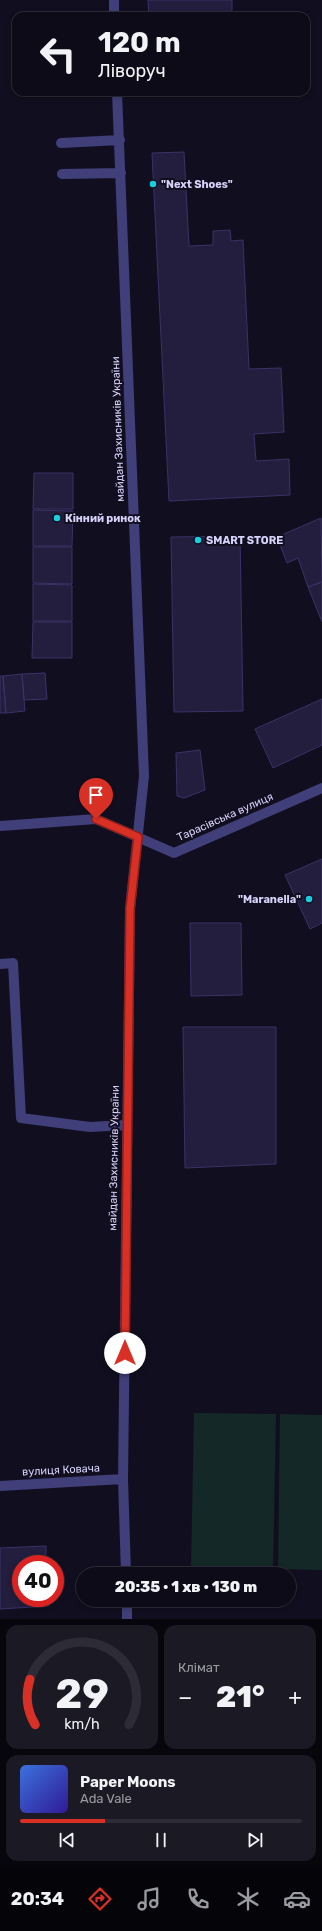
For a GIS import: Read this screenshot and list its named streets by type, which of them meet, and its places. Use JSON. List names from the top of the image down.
{
  "streets": {
    "street": ["майдан Захисників України", "Тарасівська вулиця", "вулиця Ковача"]
  },
  "crossings": [
    ["майдан Захисників України", "Тарасівська вулиця"],
    ["майдан Захисників України", "вулиця Ковача"]
  ],
  "places": [
    "\"Next Shoes\"",
    "Кінний ринок",
    "SMART STORE",
    "\"Maranella\""
  ],
  "page": {
    "turn": ["120 m", "Ліворуч"],
    "limit": "40",
    "trip": "20:35 · 1 хв · 130 m",
    "tile": "Клімат",
    "heat": ["−", "21°", "+"],
    "song": ["Paper Moons", "Ada Vale"],
    "tabs": "20:34",
    "gauge": ["29", "km/h"]
  }
}
